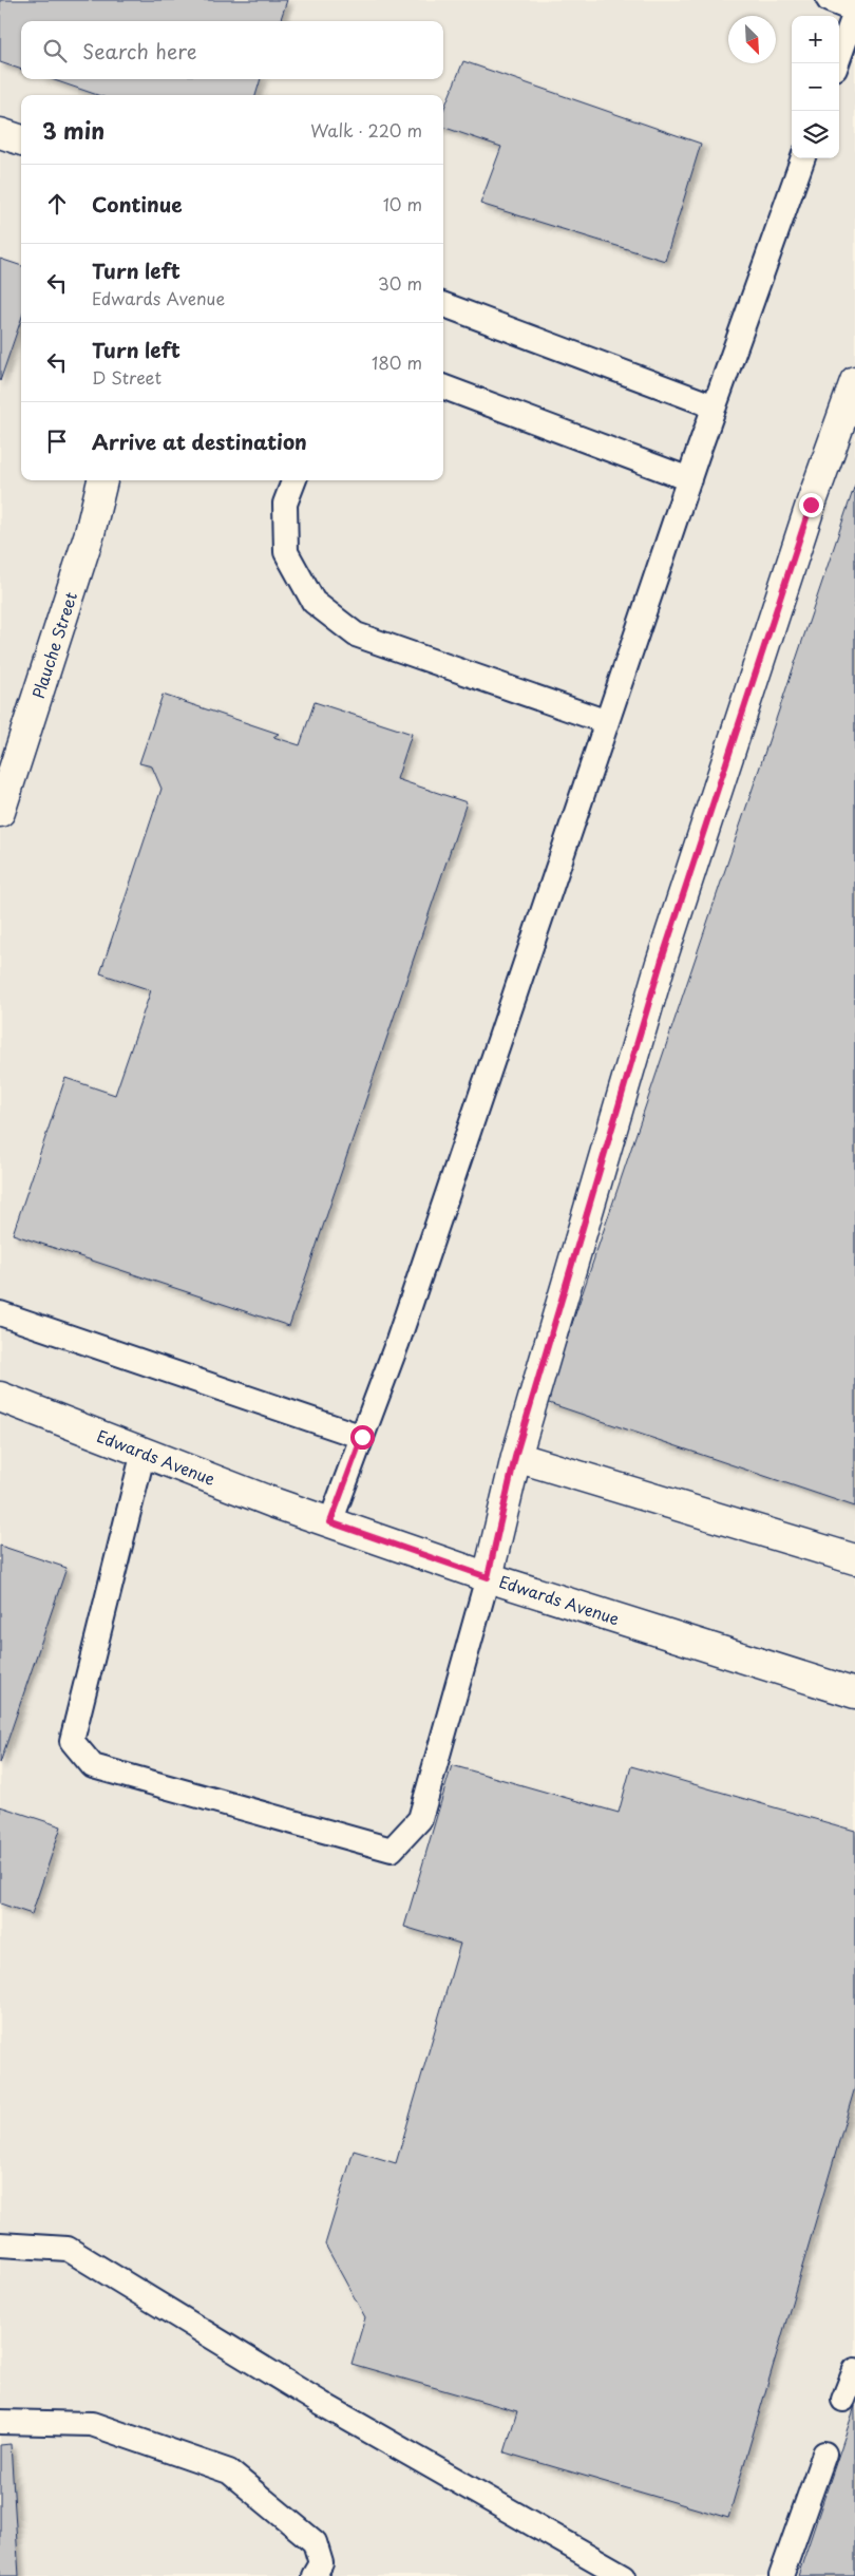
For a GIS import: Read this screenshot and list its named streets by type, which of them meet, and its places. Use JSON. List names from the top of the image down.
{
  "streets": {
    "street": ["Plauche Street", "Edwards Avenue"]
  },
  "north": "bottom right",
  "page": {
    "map_buttons": ["+", "−"],
    "search": "Search here",
    "heading": ["3 min", "Walk · 220 m"],
    "list": [
      ["Continue", "10 m"],
      ["Turn left", "Edwards Avenue", "30 m"],
      ["Turn left", "D Street", "180 m"],
      "Arrive at destination"
    ]
  }
}
